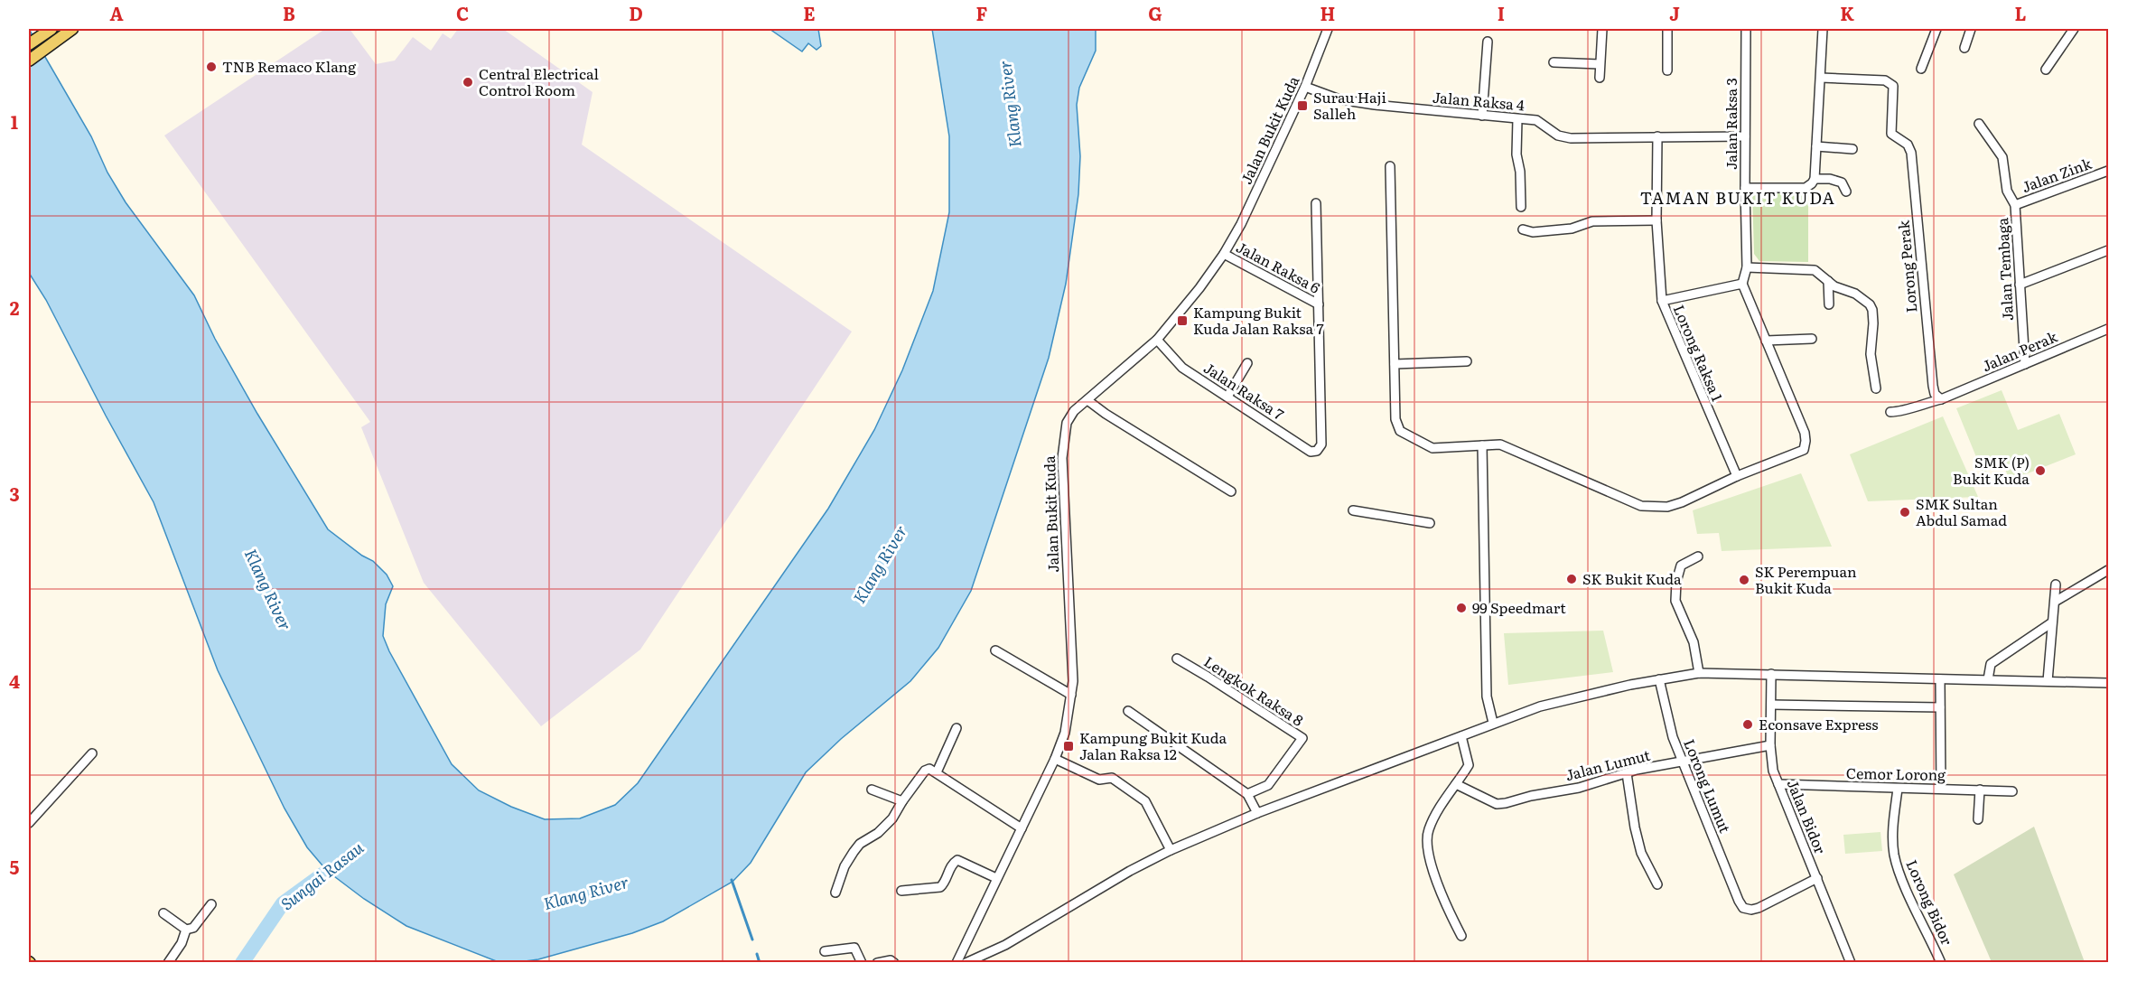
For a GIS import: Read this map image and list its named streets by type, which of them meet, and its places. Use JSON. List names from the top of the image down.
{
  "streets": {
    "street": [
      "Jalan Raksa 4",
      "Jalan Raksa 3",
      "Jalan Bukit Kuda",
      "Jalan Zink",
      "Lorong Perak",
      "Jalan Raksa 6",
      "Jalan Tembaga",
      "Jalan Perak",
      "Lorong Raksa 1",
      "Jalan Raksa 7",
      "Lengkok Raksa 8",
      "Jalan Lumut",
      "Cemor Lorong",
      "Lorong Lumut",
      "Jalan Bidor",
      "Lorong Bidor"
    ]
  },
  "crossings": [
    ["Jalan Raksa 4", "Jalan Raksa 3"],
    ["Jalan Raksa 4", "Jalan Bukit Kuda"],
    ["Jalan Raksa 4", "Lorong Raksa 1"],
    ["Jalan Bukit Kuda", "Jalan Raksa 6"],
    ["Jalan Bukit Kuda", "Jalan Raksa 7"],
    ["Jalan Zink", "Jalan Tembaga"],
    ["Lorong Perak", "Jalan Perak"],
    ["Jalan Raksa 6", "Jalan Raksa 7"],
    ["Jalan Tembaga", "Jalan Perak"],
    ["Jalan Lumut", "Lorong Lumut"],
    ["Jalan Lumut", "Jalan Bidor"],
    ["Cemor Lorong", "Jalan Bidor"],
    ["Cemor Lorong", "Lorong Bidor"],
    ["Lorong Lumut", "Jalan Bidor"]
  ],
  "districts": ["TAMAN BUKIT KUDA"],
  "water": ["Klang River", "Sungai Rasau"],
  "places": {
    "other": [
      "TNB Remaco Klang",
      "Central Electrical Control Room",
      "SMK (P) Bukit Kuda",
      "SMK Sultan Abdul Samad",
      "SK Bukit Kuda",
      "SK Perempuan Bukit Kuda",
      "99 Speedmart",
      "Econsave Express"
    ],
    "transit": ["Surau Haji Salleh", "Kampung Bukit Kuda Jalan Raksa 7", "Kampung Bukit Kuda Jalan Raksa 12"]
  },
  "grid": {
    "columns": [
      "A",
      "B",
      "C",
      "D",
      "E",
      "F",
      "G",
      "H",
      "I",
      "J",
      "K",
      "L"
    ],
    "rows": [
      "1",
      "2",
      "3",
      "4",
      "5"
    ]
  }
}
